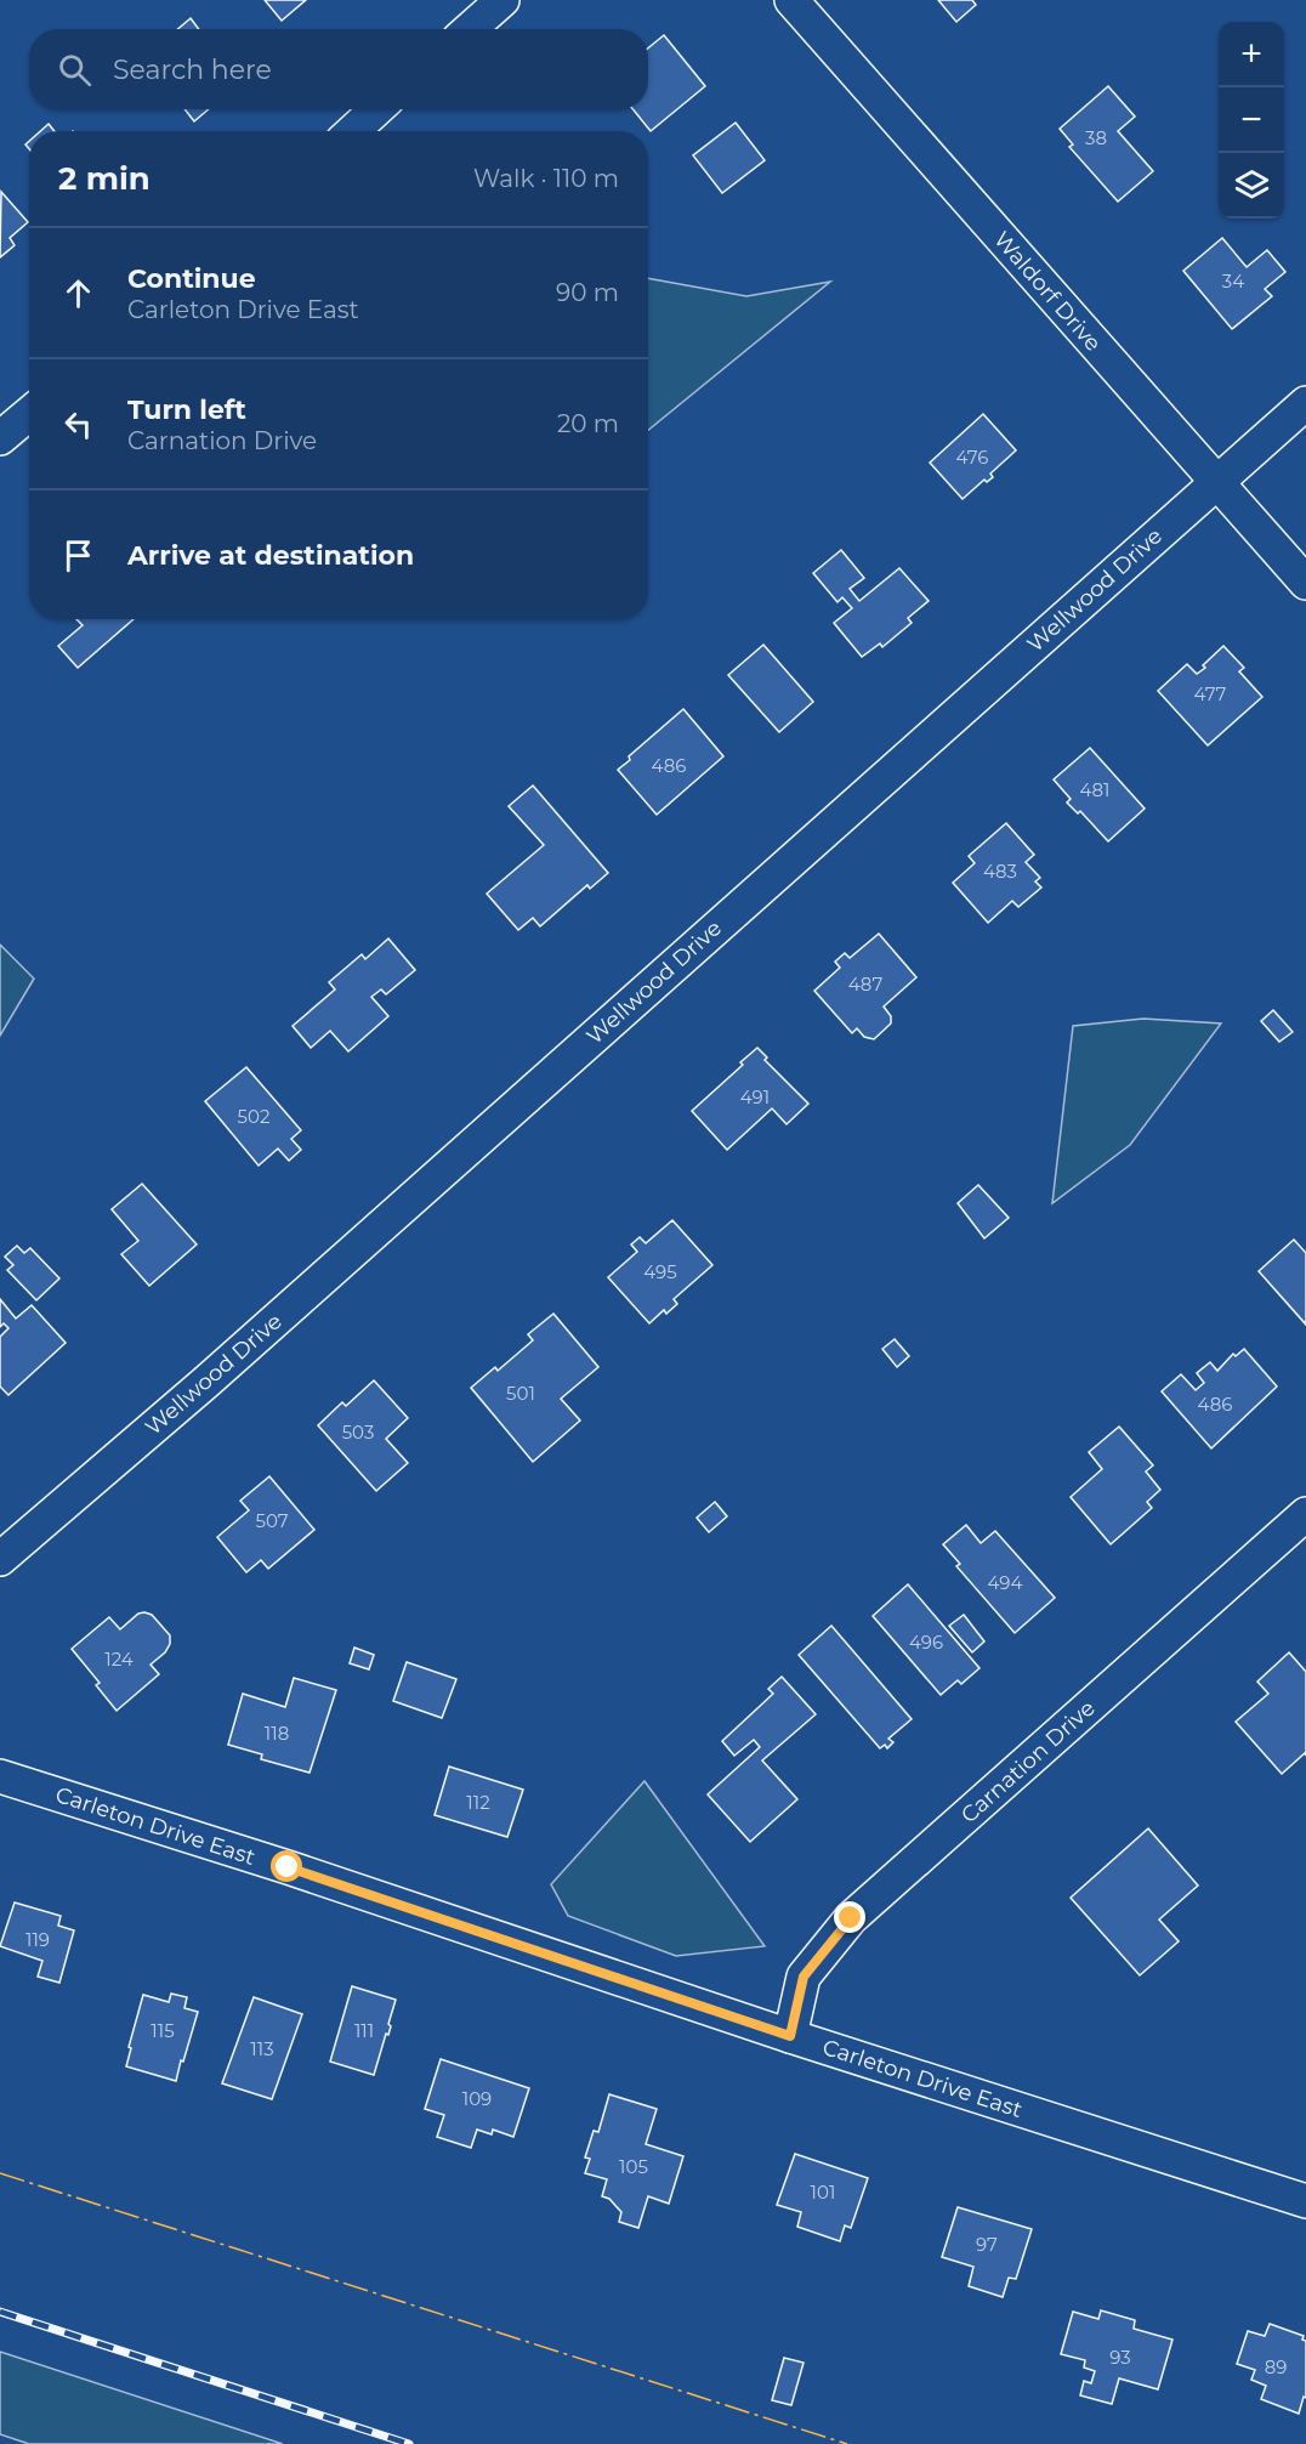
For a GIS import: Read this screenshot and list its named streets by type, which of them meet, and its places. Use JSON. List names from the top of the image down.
{
  "streets": {
    "street": [
      "Waldorf Drive",
      "Wellwood Drive",
      "Carnation Drive",
      "Carleton Drive East"
    ]
  },
  "crossings": [
    ["Waldorf Drive", "Wellwood Drive"],
    ["Carnation Drive", "Carleton Drive East"]
  ],
  "house_numbers": [
    "38",
    "34",
    "476",
    "477",
    "486",
    "481",
    "483",
    "487",
    "491",
    "502",
    "495",
    "501",
    "486",
    "503",
    "507",
    "494",
    "496",
    "124",
    "118",
    "112",
    "119",
    "115",
    "111",
    "113",
    "109",
    "105",
    "101",
    "97",
    "93",
    "89"
  ],
  "page": {
    "map_buttons": ["+", "−"],
    "search": "Search here",
    "heading": ["2 min", "Walk · 110 m"],
    "list": [
      ["Continue", "Carleton Drive East", "90 m"],
      ["Turn left", "Carnation Drive", "20 m"],
      "Arrive at destination"
    ]
  }
}
